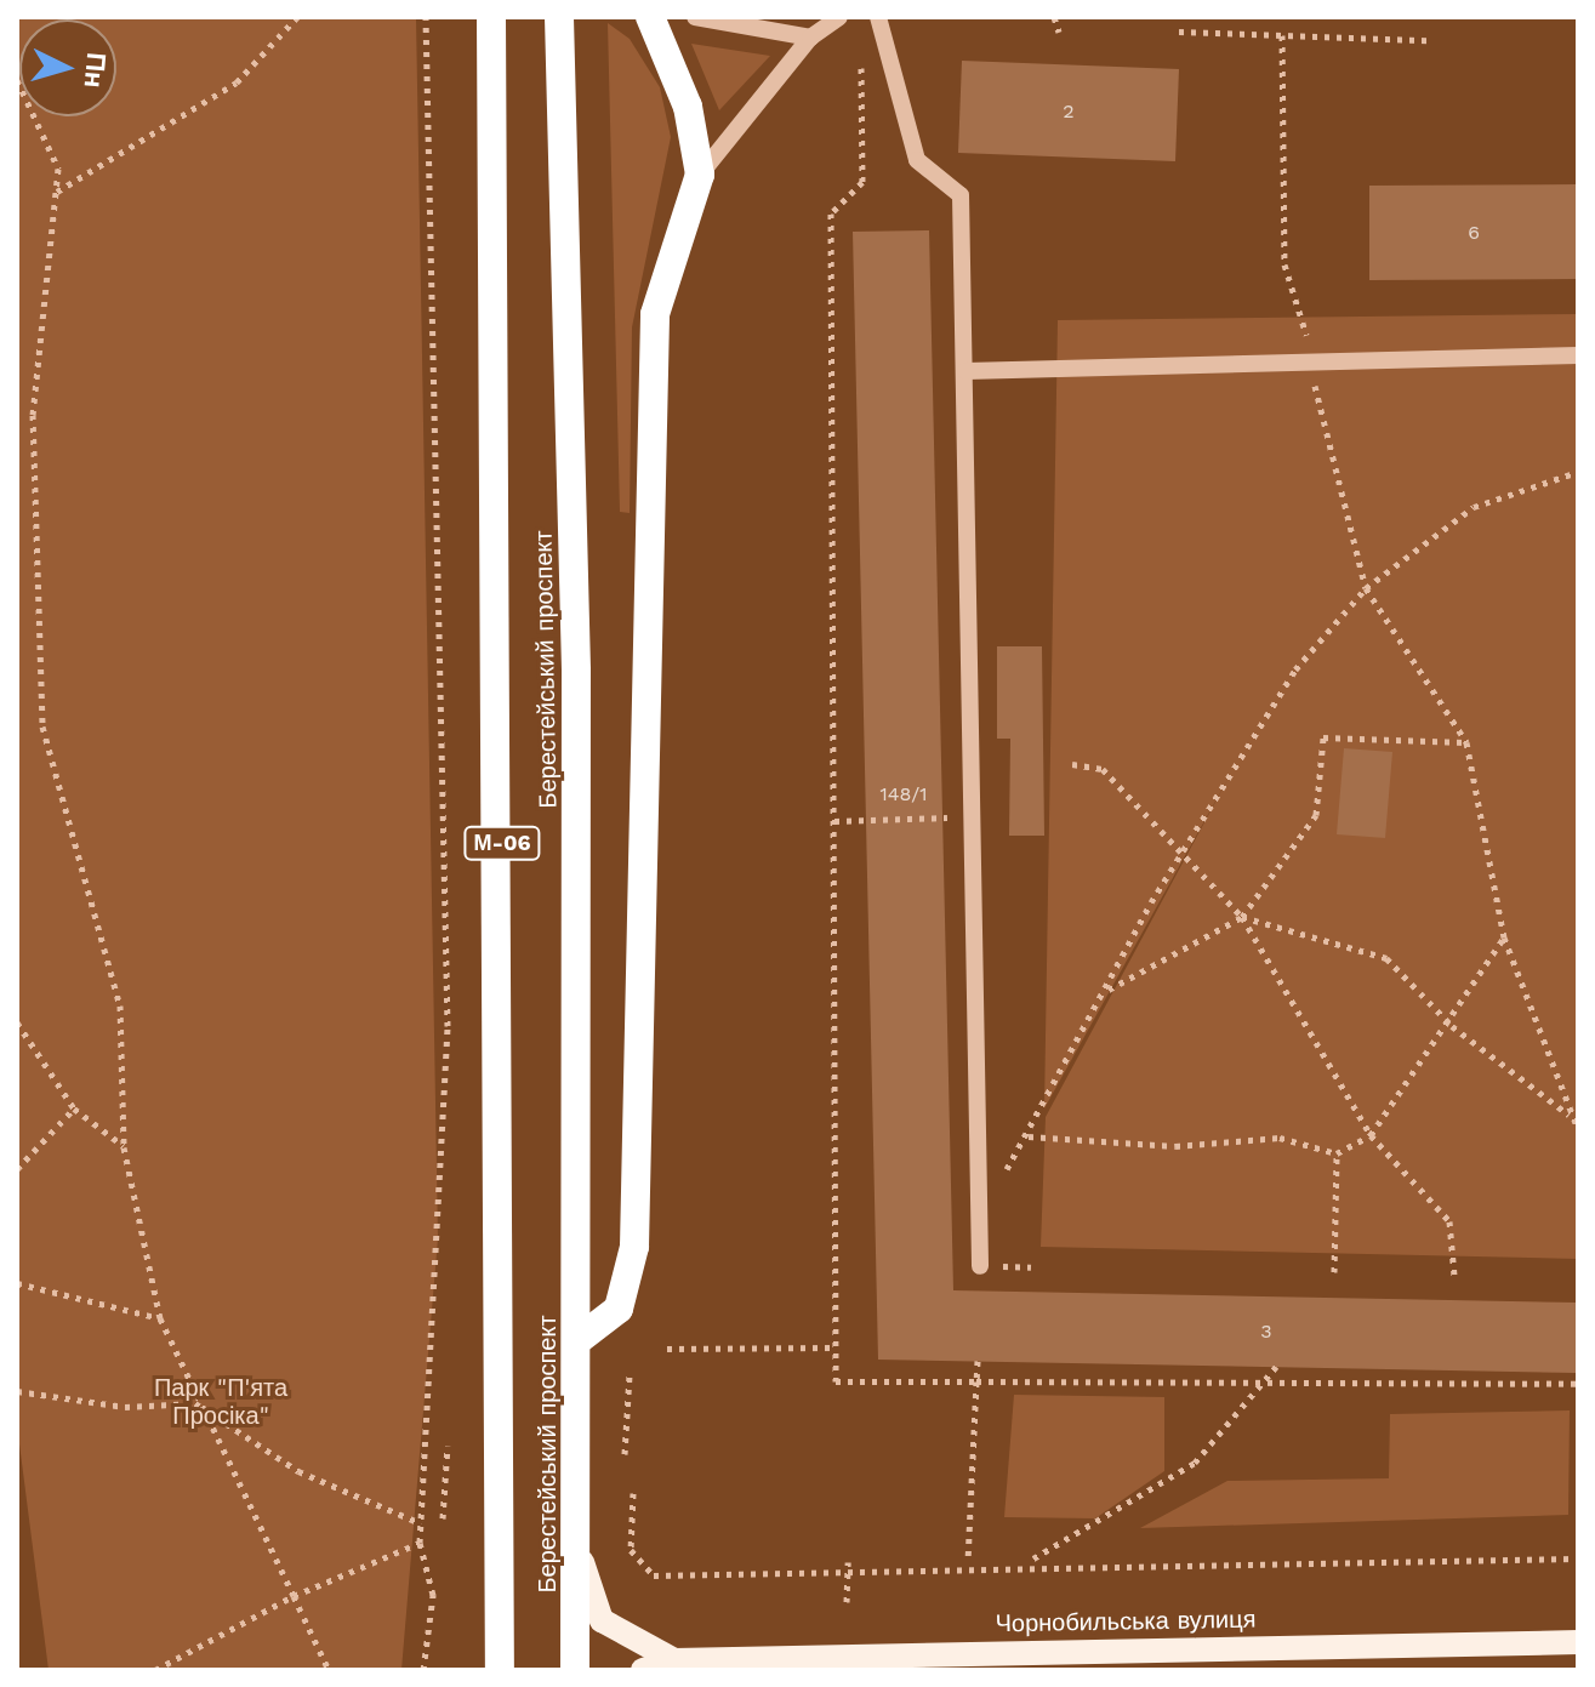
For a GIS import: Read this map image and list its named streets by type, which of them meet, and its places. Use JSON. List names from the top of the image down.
{
  "streets": {
    "highway": ["Берестейський проспект", "М-06"],
    "main road": ["Чорнобильська вулиця"]
  },
  "crossings": [
    ["Берестейський проспект", "Чорнобильська вулиця"]
  ],
  "parks": ["Парк \"П'ята Просіка\""],
  "house_numbers": [
    "2",
    "6",
    "148/1",
    "3"
  ],
  "north": "right"
}
